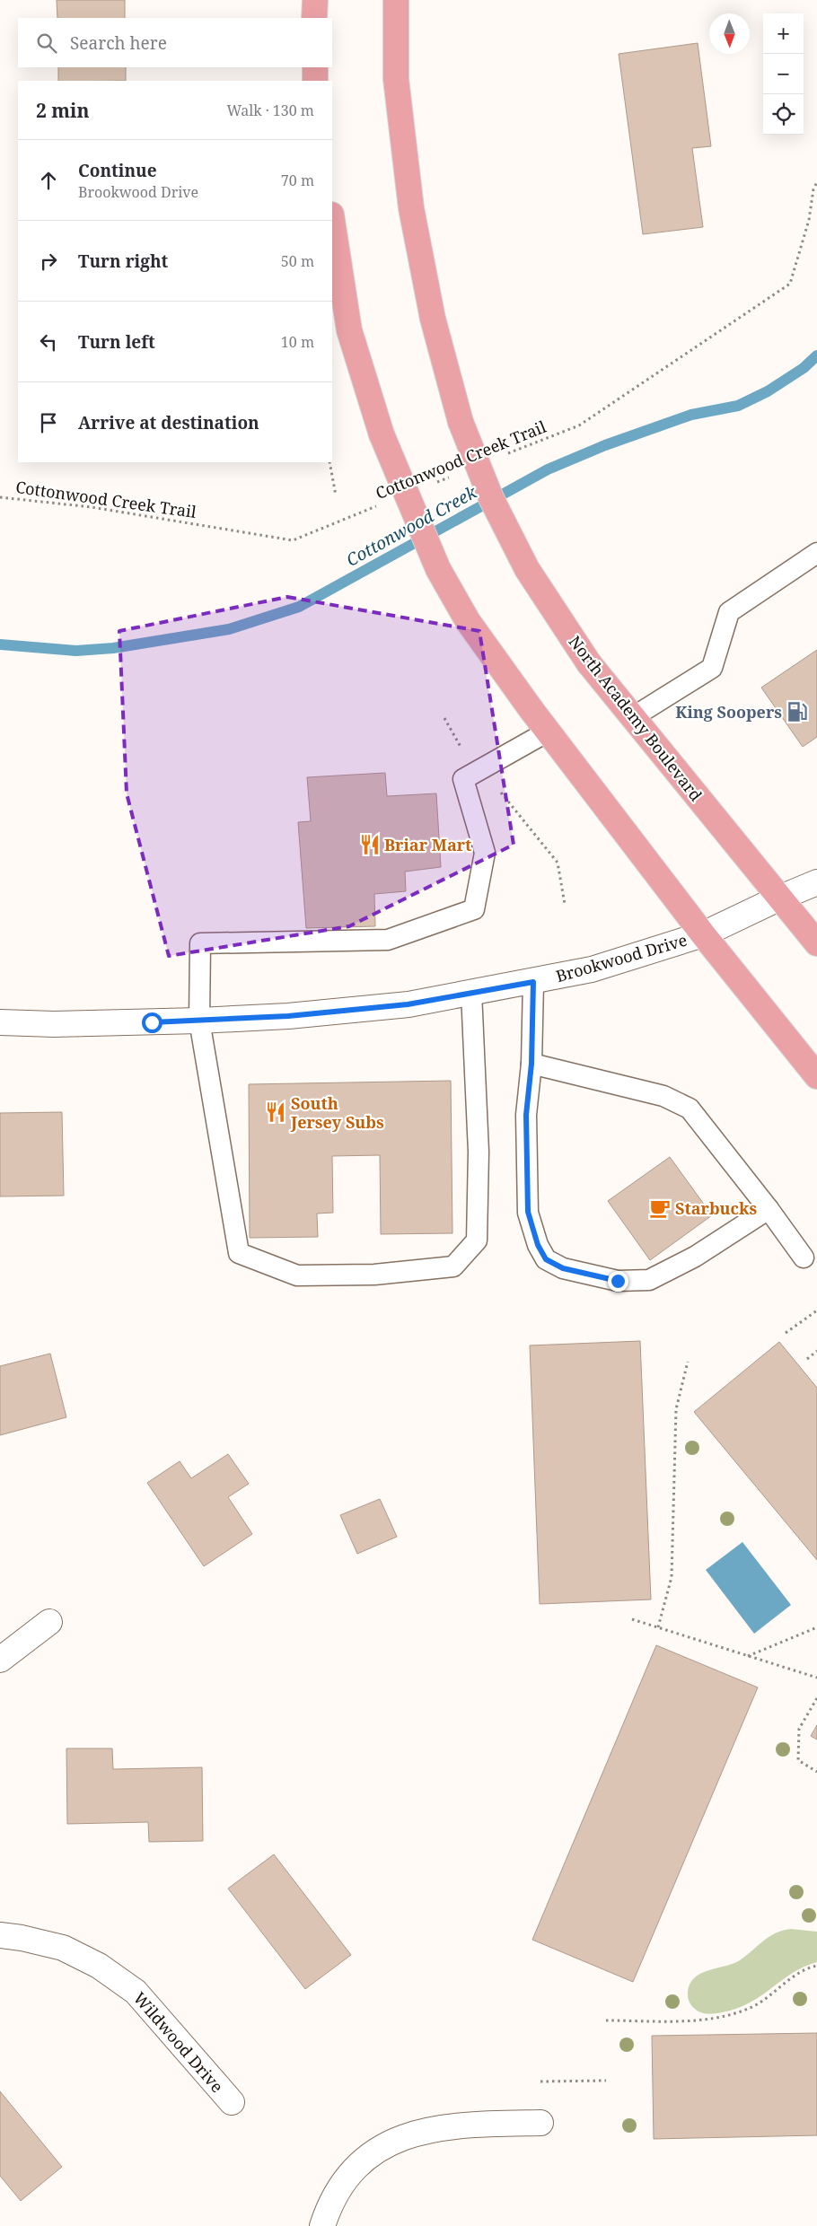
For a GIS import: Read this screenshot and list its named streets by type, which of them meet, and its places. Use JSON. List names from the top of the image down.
{
  "streets": {
    "highway": ["North Academy Boulevard"],
    "street": ["Brookwood Drive", "Wildwood Drive"],
    "path": ["Cottonwood Creek Trail"]
  },
  "crossings": [
    ["North Academy Boulevard", "Brookwood Drive"]
  ],
  "water": ["Cottonwood Creek"],
  "places": {
    "fuel station": ["King Soopers"],
    "restaurant": ["Briar Mart", "South Jersey Subs"],
    "cafe": ["Starbucks"]
  },
  "north": "bottom",
  "page": {
    "map_buttons": ["+", "−"],
    "search": "Search here",
    "heading": ["2 min", "Walk · 130 m"],
    "list": [
      ["Continue", "Brookwood Drive", "70 m"],
      ["Turn right", "50 m"],
      ["Turn left", "10 m"],
      "Arrive at destination"
    ]
  }
}
